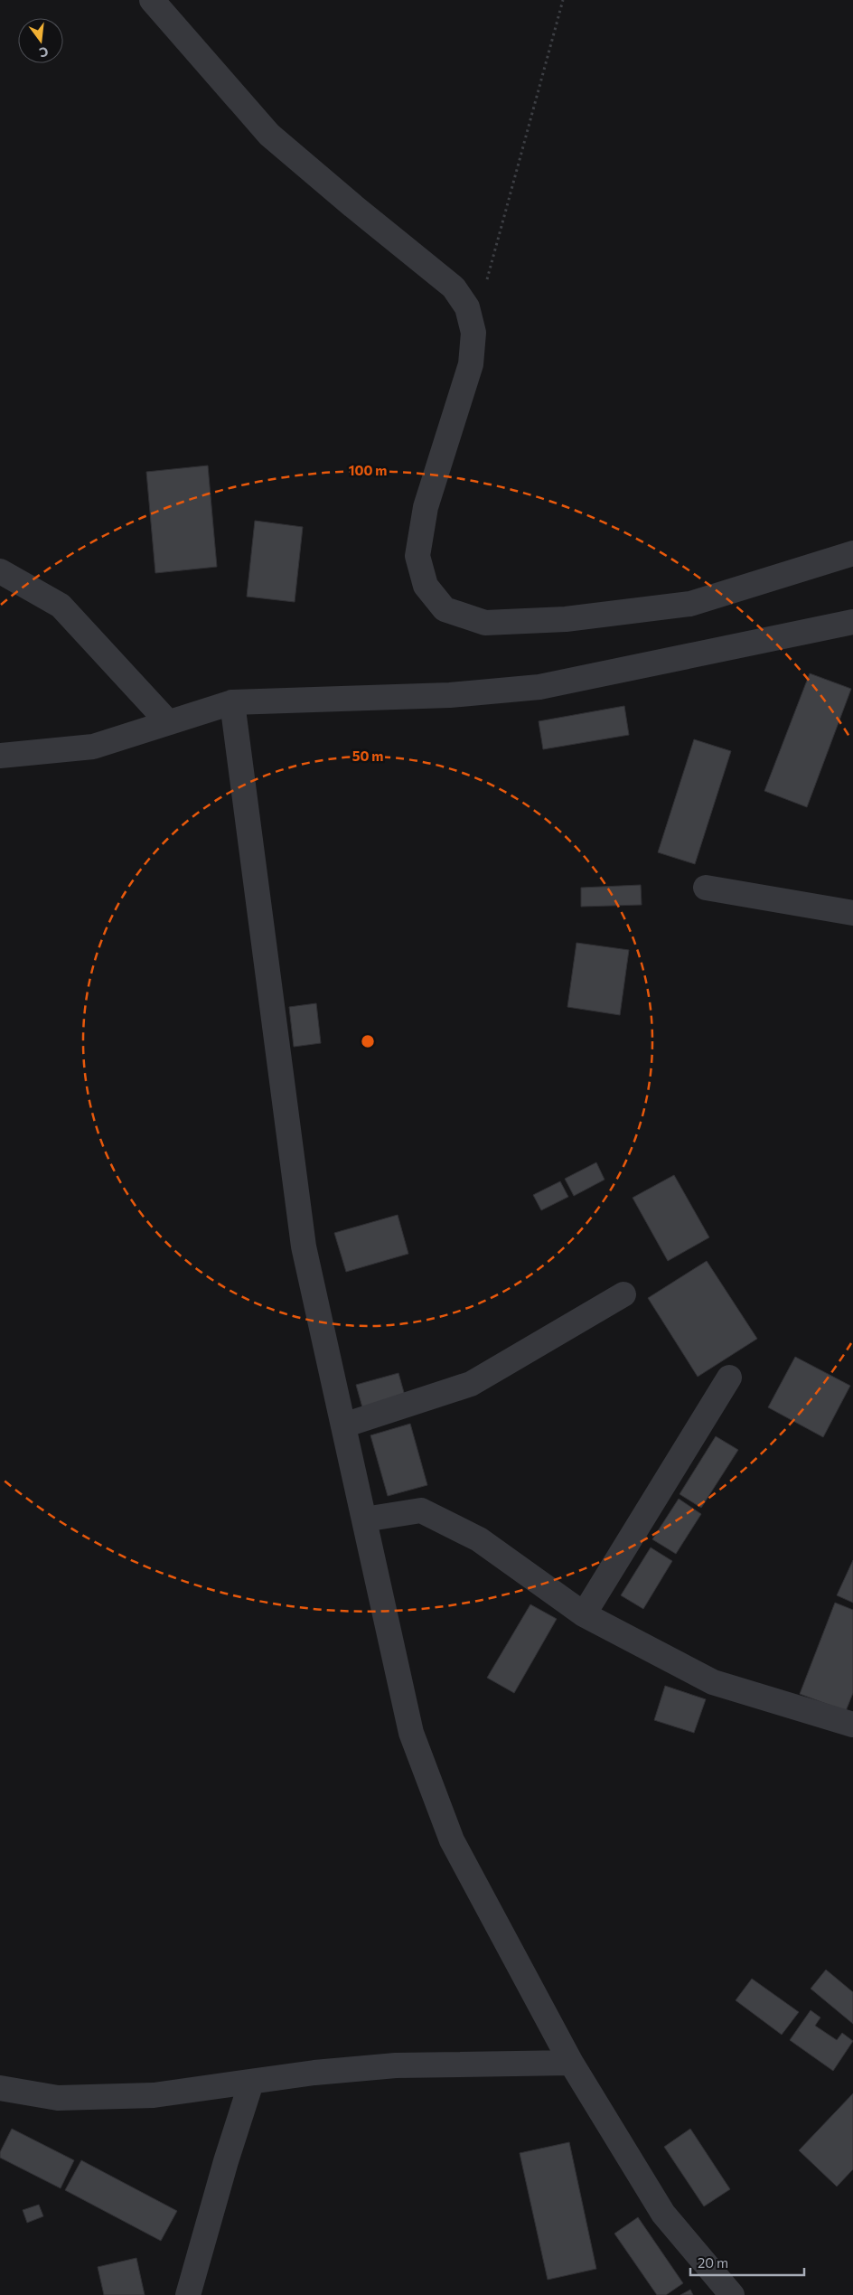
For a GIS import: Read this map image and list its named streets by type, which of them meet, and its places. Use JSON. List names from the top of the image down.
{
  "scale_bar": "20 m",
  "north": "bottom",
  "rings": ["100 m", "50 m"]
}
